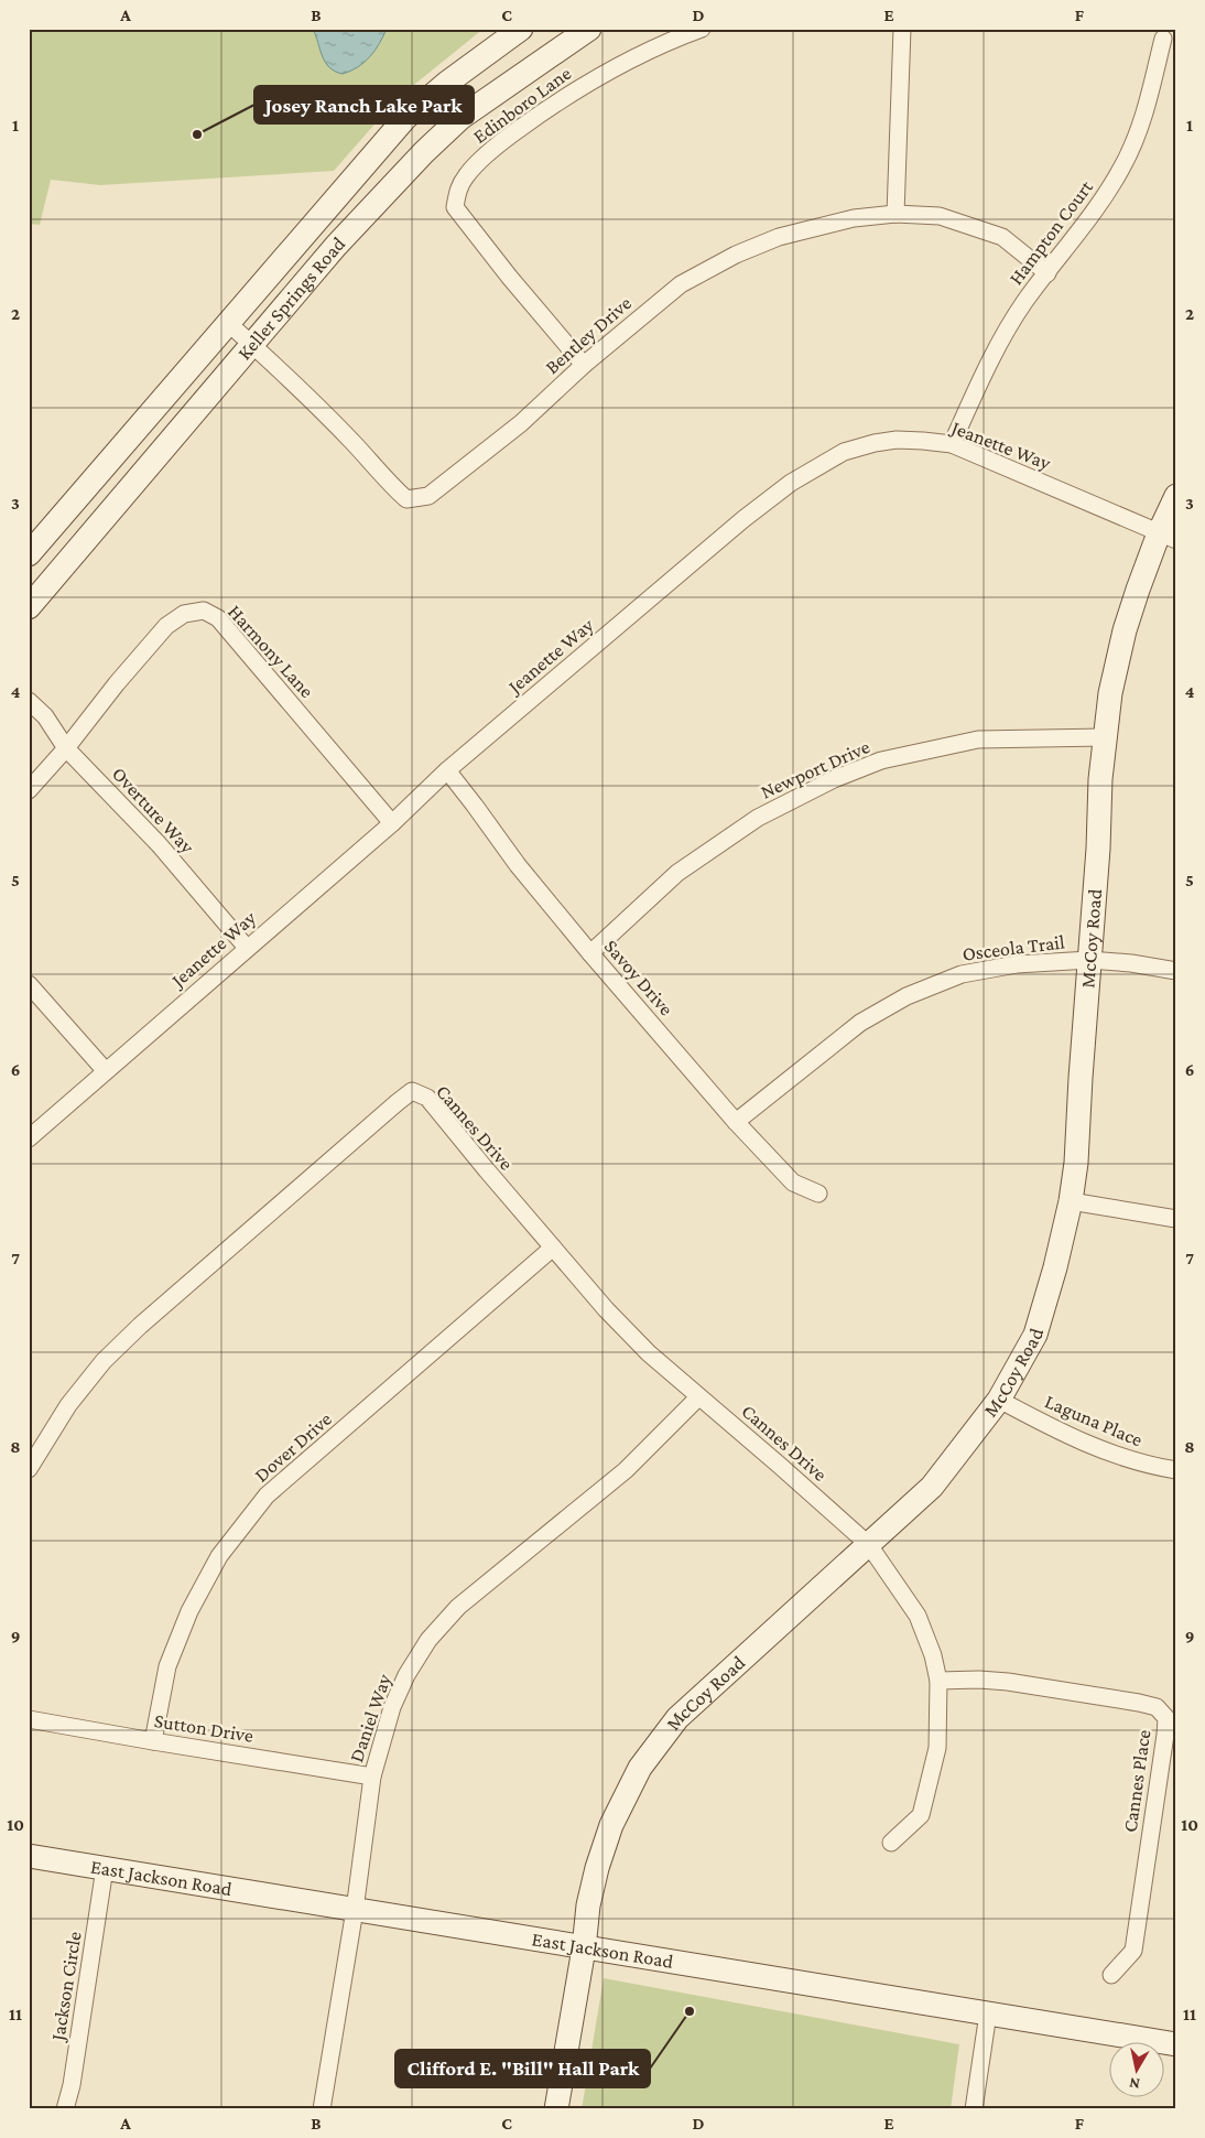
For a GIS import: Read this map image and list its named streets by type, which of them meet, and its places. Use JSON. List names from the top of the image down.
{
  "streets": {
    "street": [
      "Edinboro Lane",
      "Hampton Court",
      "Keller Springs Road",
      "Bentley Drive",
      "Jeanette Way",
      "Harmony Lane",
      "Newport Drive",
      "Overture Way",
      "McCoy Road",
      "Osceola Trail",
      "Savoy Drive",
      "Cannes Drive",
      "Laguna Place",
      "Dover Drive",
      "Daniel Way",
      "Sutton Drive",
      "Cannes Place",
      "East Jackson Road",
      "Jackson Circle"
    ]
  },
  "crossings": [
    ["Edinboro Lane", "Bentley Drive"],
    ["Hampton Court", "Bentley Drive"],
    ["Hampton Court", "Jeanette Way"],
    ["Keller Springs Road", "Bentley Drive"],
    ["Jeanette Way", "Harmony Lane"],
    ["Jeanette Way", "Overture Way"],
    ["Jeanette Way", "McCoy Road"],
    ["Jeanette Way", "Savoy Drive"],
    ["Harmony Lane", "Overture Way"],
    ["Newport Drive", "McCoy Road"],
    ["Newport Drive", "Savoy Drive"],
    ["McCoy Road", "Osceola Trail"],
    ["McCoy Road", "Cannes Drive"],
    ["McCoy Road", "Laguna Place"],
    ["McCoy Road", "East Jackson Road"],
    ["Osceola Trail", "Savoy Drive"],
    ["Cannes Drive", "Dover Drive"],
    ["Cannes Drive", "Daniel Way"],
    ["Cannes Drive", "Cannes Place"],
    ["Dover Drive", "Sutton Drive"],
    ["Daniel Way", "Sutton Drive"],
    ["Daniel Way", "East Jackson Road"],
    ["East Jackson Road", "Jackson Circle"]
  ],
  "places": ["Josey Ranch Lake Park", "Clifford E. \"Bill\" Hall Park"],
  "north": "bottom",
  "grid": {
    "columns": [
      "A",
      "B",
      "C",
      "D",
      "E",
      "F"
    ],
    "rows": [
      "1",
      "2",
      "3",
      "4",
      "5",
      "6",
      "7",
      "8",
      "9",
      "10",
      "11"
    ]
  }
}
